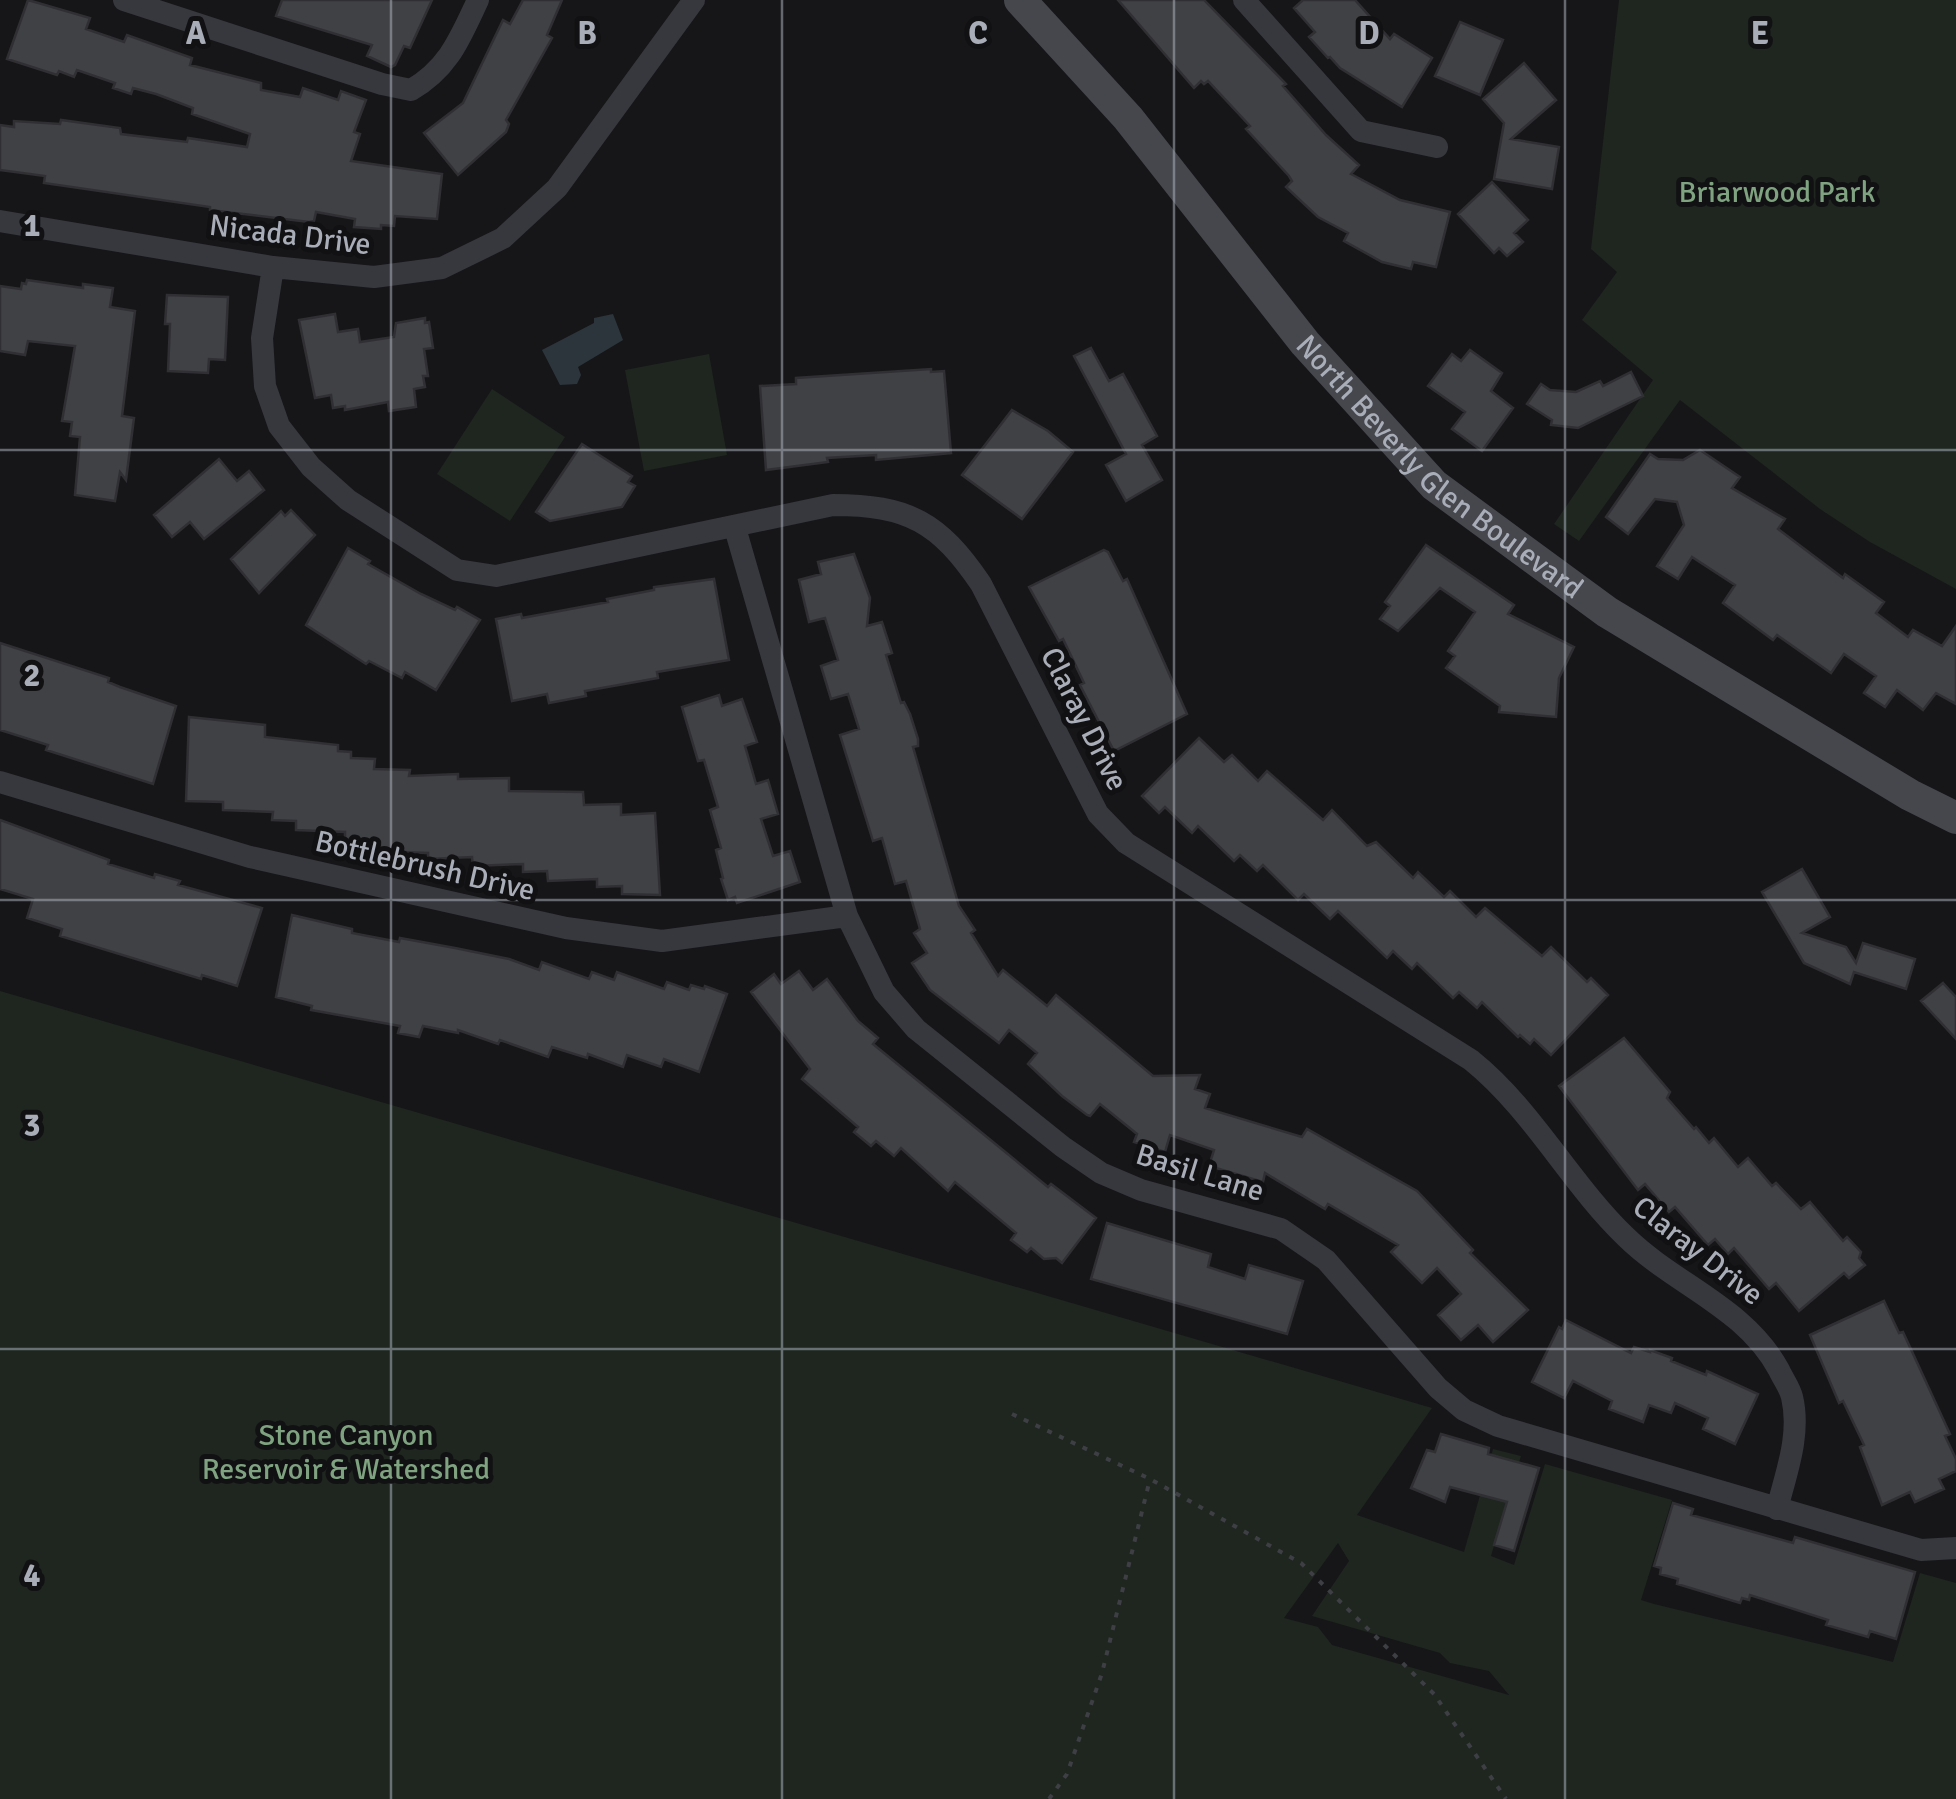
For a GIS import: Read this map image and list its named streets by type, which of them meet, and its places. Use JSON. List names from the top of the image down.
{
  "streets": {
    "main road": ["North Beverly Glen Boulevard"],
    "street": [
      "Nicada Drive",
      "Claray Drive",
      "Bottlebrush Drive",
      "Basil Lane"
    ]
  },
  "crossings": [
    ["Nicada Drive", "Claray Drive"],
    ["Claray Drive", "Basil Lane"],
    ["Bottlebrush Drive", "Basil Lane"]
  ],
  "parks": ["Briarwood Park", "Stone Canyon Reservoir & Watershed"],
  "grid": {
    "columns": [
      "A",
      "B",
      "C",
      "D",
      "E"
    ],
    "rows": [
      "1",
      "2",
      "3",
      "4"
    ]
  }
}
